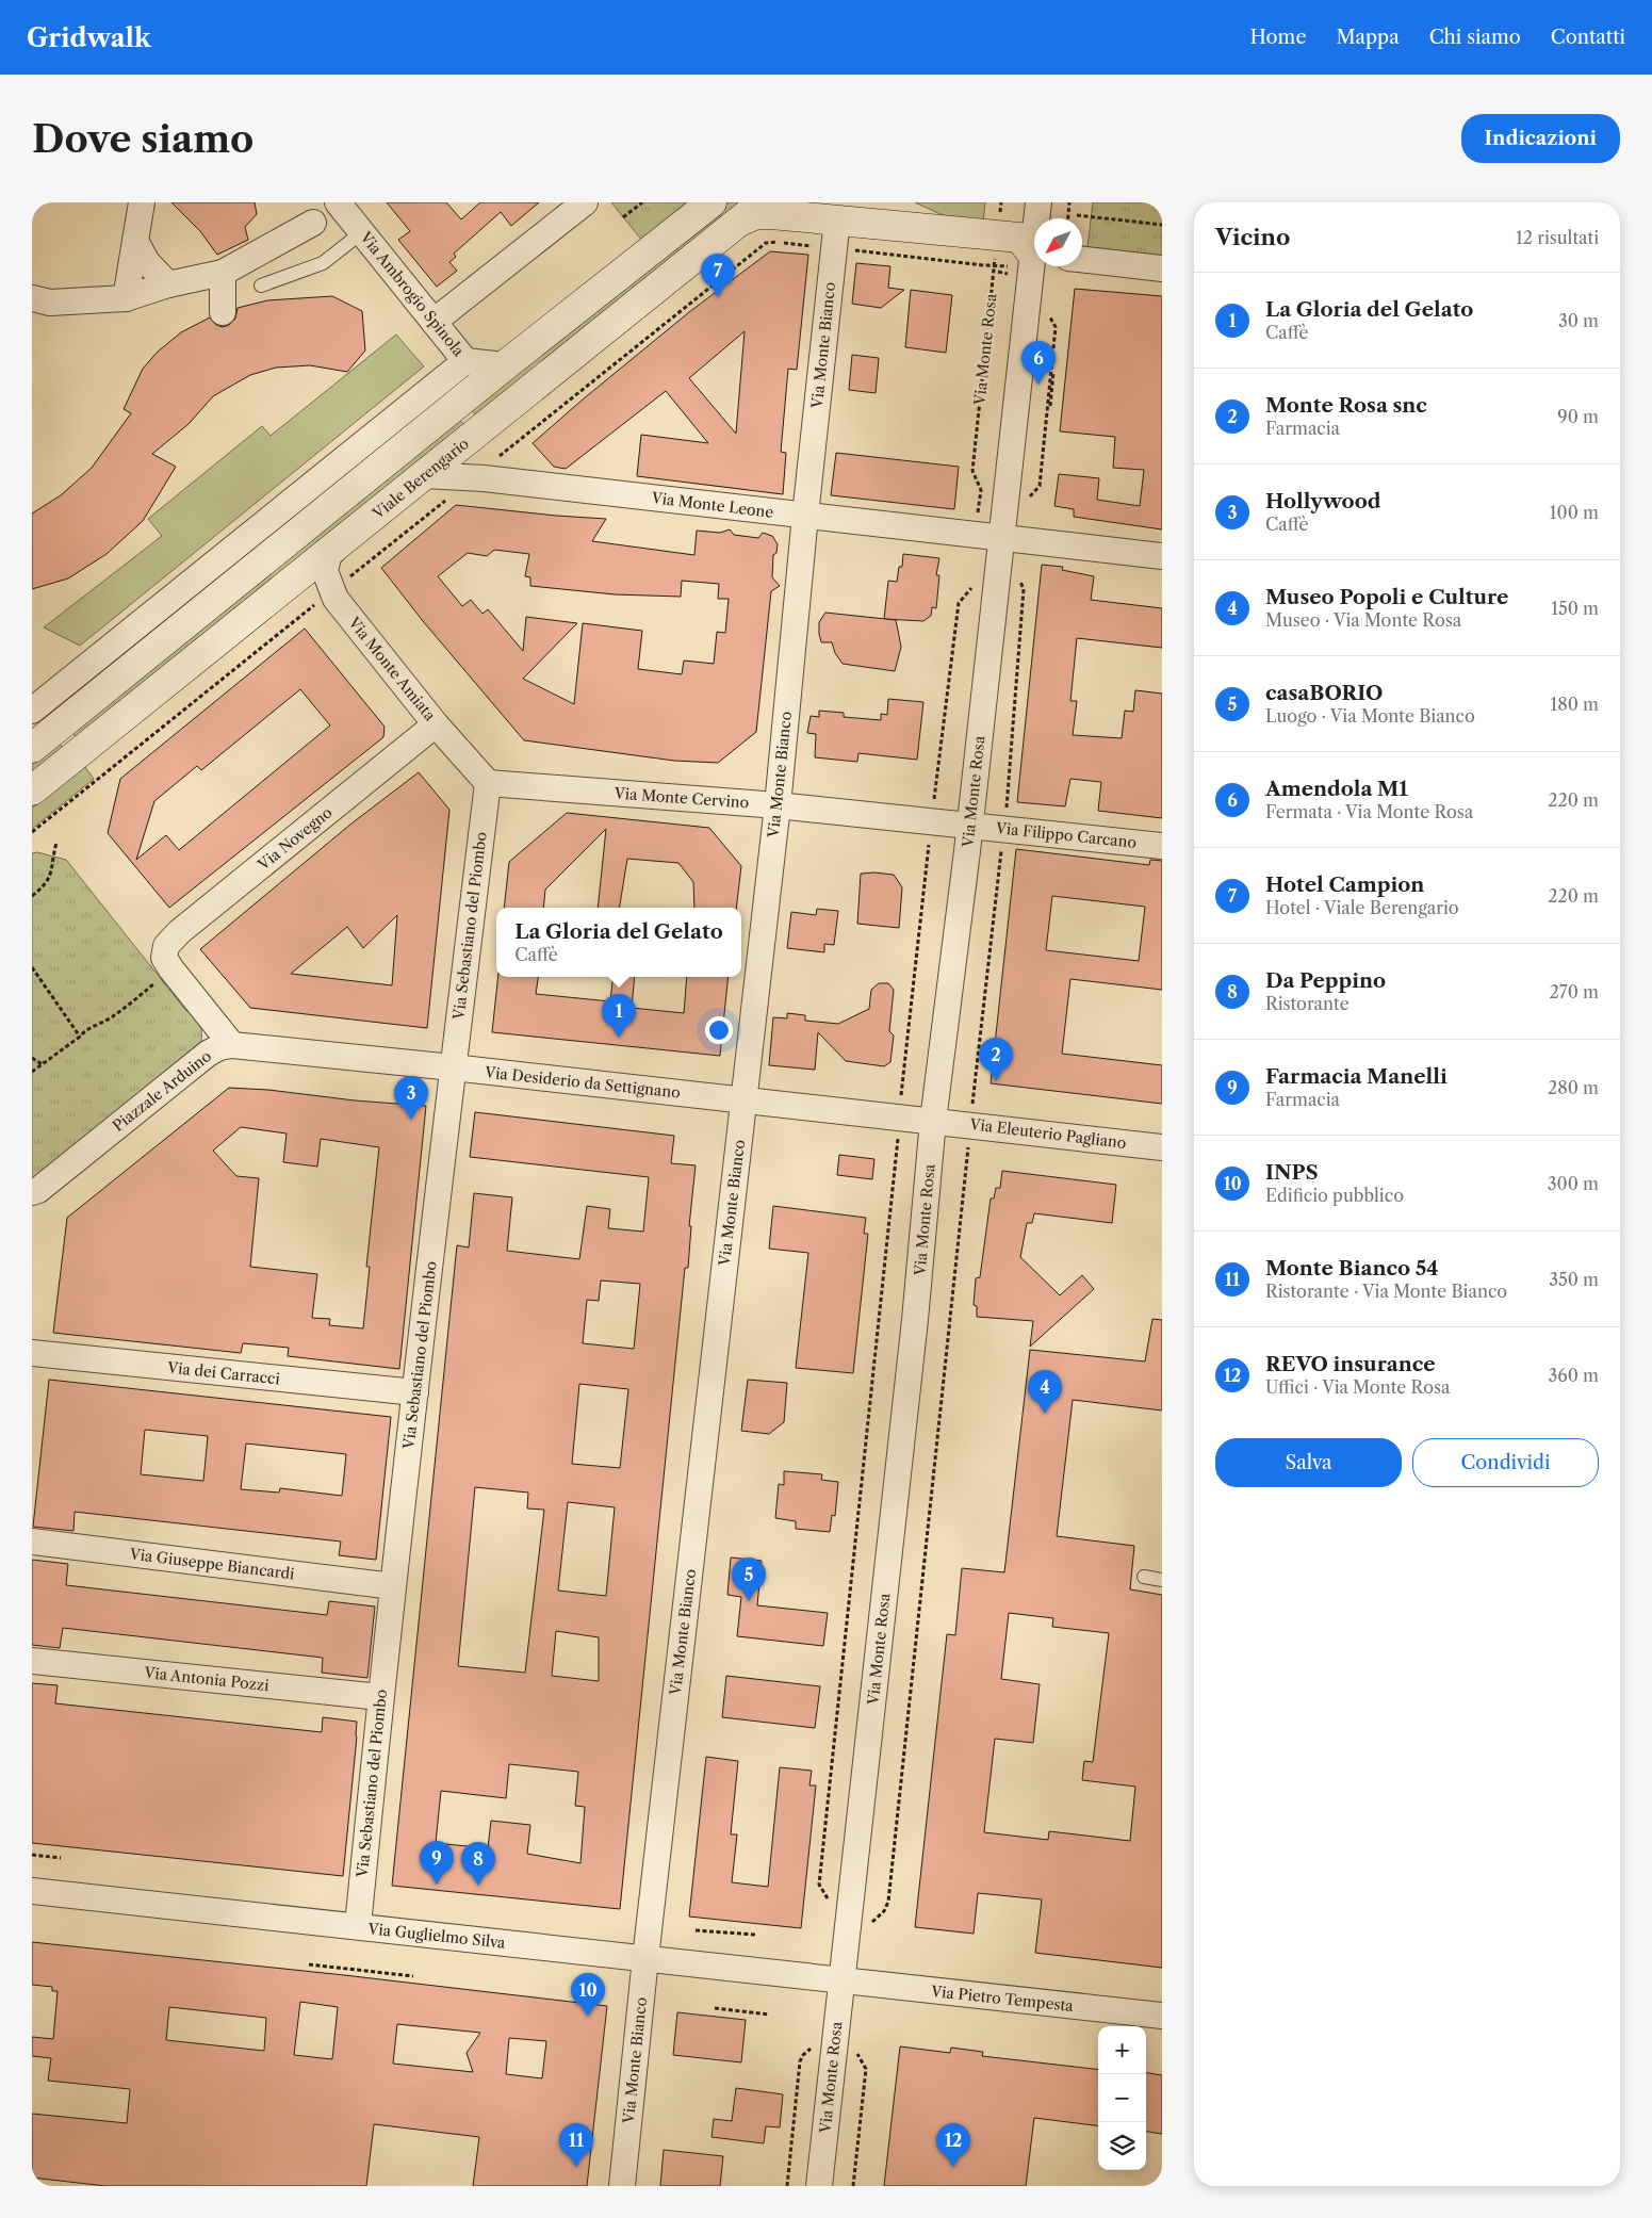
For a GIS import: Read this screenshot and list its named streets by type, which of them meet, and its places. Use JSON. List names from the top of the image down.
{
  "streets": {
    "main road": ["Viale Berengario"],
    "street": [
      "Via Ambrogio Spinola",
      "Via Monte Bianco",
      "Via Monte Rosa",
      "Via Monte Leone",
      "Via Monte Amiata",
      "Via Monte Cervino",
      "Via Filippo Carcano",
      "Via Novegno",
      "Via Sebastiano del Piombo",
      "Via Desiderio da Settignano",
      "Piazzale Arduino",
      "Via Eleuterio Pagliano",
      "Via dei Carracci",
      "Via Giuseppe Biancardi",
      "Via Antonia Pozzi",
      "Via Guglielmo Silva",
      "Via Pietro Tempesta"
    ]
  },
  "crossings": [
    ["Via Monte Bianco", "Via Monte Leone"],
    ["Via Monte Bianco", "Via Monte Cervino"],
    ["Via Monte Bianco", "Via Desiderio da Settignano"],
    ["Via Monte Bianco", "Via Guglielmo Silva"],
    ["Via Monte Rosa", "Via Monte Leone"],
    ["Via Monte Rosa", "Via Monte Cervino"],
    ["Via Monte Rosa", "Via Filippo Carcano"],
    ["Via Monte Rosa", "Via Desiderio da Settignano"],
    ["Via Monte Rosa", "Via Eleuterio Pagliano"],
    ["Via Monte Rosa", "Via Guglielmo Silva"],
    ["Via Monte Rosa", "Via Pietro Tempesta"],
    ["Viale Berengario", "Via Monte Leone"],
    ["Viale Berengario", "Via Monte Amiata"],
    ["Via Monte Amiata", "Via Monte Cervino"],
    ["Via Monte Amiata", "Via Novegno"],
    ["Via Monte Amiata", "Via Sebastiano del Piombo"],
    ["Via Monte Cervino", "Via Filippo Carcano"],
    ["Via Monte Cervino", "Via Sebastiano del Piombo"],
    ["Via Sebastiano del Piombo", "Via Desiderio da Settignano"],
    ["Via Sebastiano del Piombo", "Via dei Carracci"],
    ["Via Sebastiano del Piombo", "Via Giuseppe Biancardi"],
    ["Via Sebastiano del Piombo", "Via Antonia Pozzi"],
    ["Via Sebastiano del Piombo", "Via Guglielmo Silva"],
    ["Via Desiderio da Settignano", "Piazzale Arduino"],
    ["Via Desiderio da Settignano", "Via Eleuterio Pagliano"],
    ["Via Guglielmo Silva", "Via Pietro Tempesta"]
  ],
  "north": "bottom left",
  "page": {
    "header": "Gridwalk",
    "nav": [
      "Home",
      "Mappa",
      "Chi siamo",
      "Contatti"
    ],
    "buttons": [
      "Indicazioni",
      ["Salva", "Condividi"]
    ],
    "title": "Dove siamo",
    "heading": ["Vicino", "12 risultati"],
    "pins": [
      "7",
      "6",
      "1",
      "2",
      "3",
      "4",
      "5",
      "9",
      "8",
      "10",
      "11",
      "12"
    ],
    "list": [
      {
        "mark": "1",
        "name": "La Gloria del Gelato",
        "note": "Caffè",
        "value": "30 m"
      },
      {
        "mark": "2",
        "name": "Monte Rosa snc",
        "note": "Farmacia",
        "value": "90 m"
      },
      {
        "mark": "3",
        "name": "Hollywood",
        "note": "Caffè",
        "value": "100 m"
      },
      {
        "mark": "4",
        "name": "Museo Popoli e Culture",
        "note": "Museo · Via Monte Rosa",
        "value": "150 m"
      },
      {
        "mark": "5",
        "name": "casaBORIO",
        "note": "Luogo · Via Monte Bianco",
        "value": "180 m"
      },
      {
        "mark": "6",
        "name": "Amendola M1",
        "note": "Fermata · Via Monte Rosa",
        "value": "220 m"
      },
      {
        "mark": "7",
        "name": "Hotel Campion",
        "note": "Hotel · Viale Berengario",
        "value": "220 m"
      },
      {
        "mark": "8",
        "name": "Da Peppino",
        "note": "Ristorante",
        "value": "270 m"
      },
      {
        "mark": "9",
        "name": "Farmacia Manelli",
        "note": "Farmacia",
        "value": "280 m"
      },
      {
        "mark": "10",
        "name": "INPS",
        "note": "Edificio pubblico",
        "value": "300 m"
      },
      {
        "mark": "11",
        "name": "Monte Bianco 54",
        "note": "Ristorante · Via Monte Bianco",
        "value": "350 m"
      },
      {
        "mark": "12",
        "name": "REVO insurance",
        "note": "Uffici · Via Monte Rosa",
        "value": "360 m"
      }
    ],
    "popup": ["La Gloria del Gelato", "Caffè"],
    "map_buttons": ["+", "−"]
  }
}
